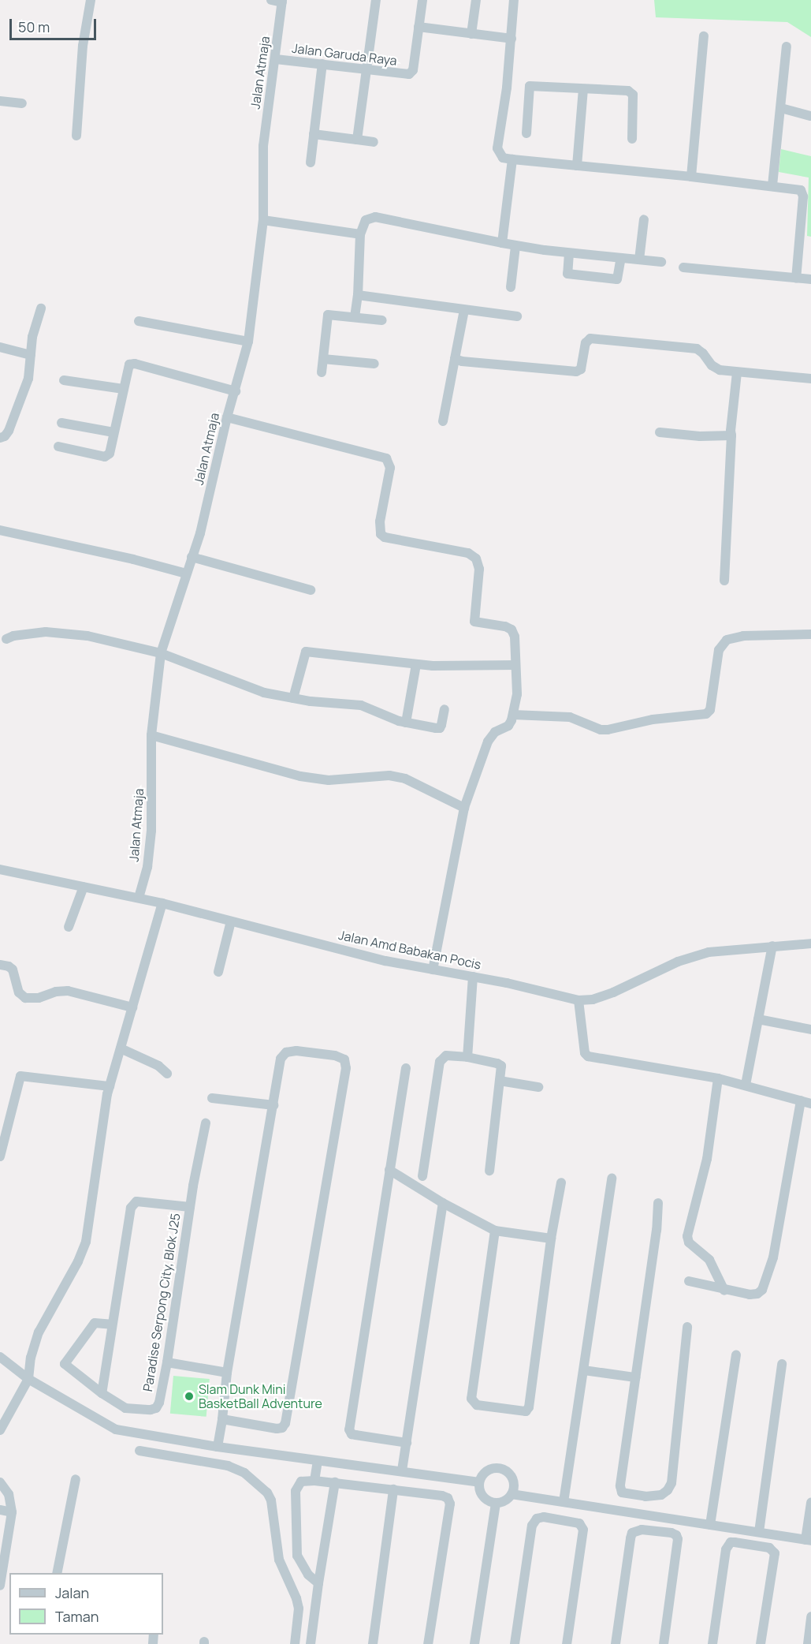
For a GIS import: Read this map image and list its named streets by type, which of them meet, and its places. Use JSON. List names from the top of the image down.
{
  "streets": {
    "street": [
      "Jalan Garuda Raya",
      "Jalan Atmaja",
      "Jalan Amd Babakan Pocis",
      "Paradise Serpong City, Blok J25"
    ]
  },
  "crossings": [
    ["Jalan Garuda Raya", "Jalan Atmaja"],
    ["Jalan Atmaja", "Jalan Amd Babakan Pocis"]
  ],
  "places": ["Slam Dunk Mini BasketBall Adventure"],
  "legend": ["Jalan", "Taman"],
  "scale_bar": "50 m"
}
